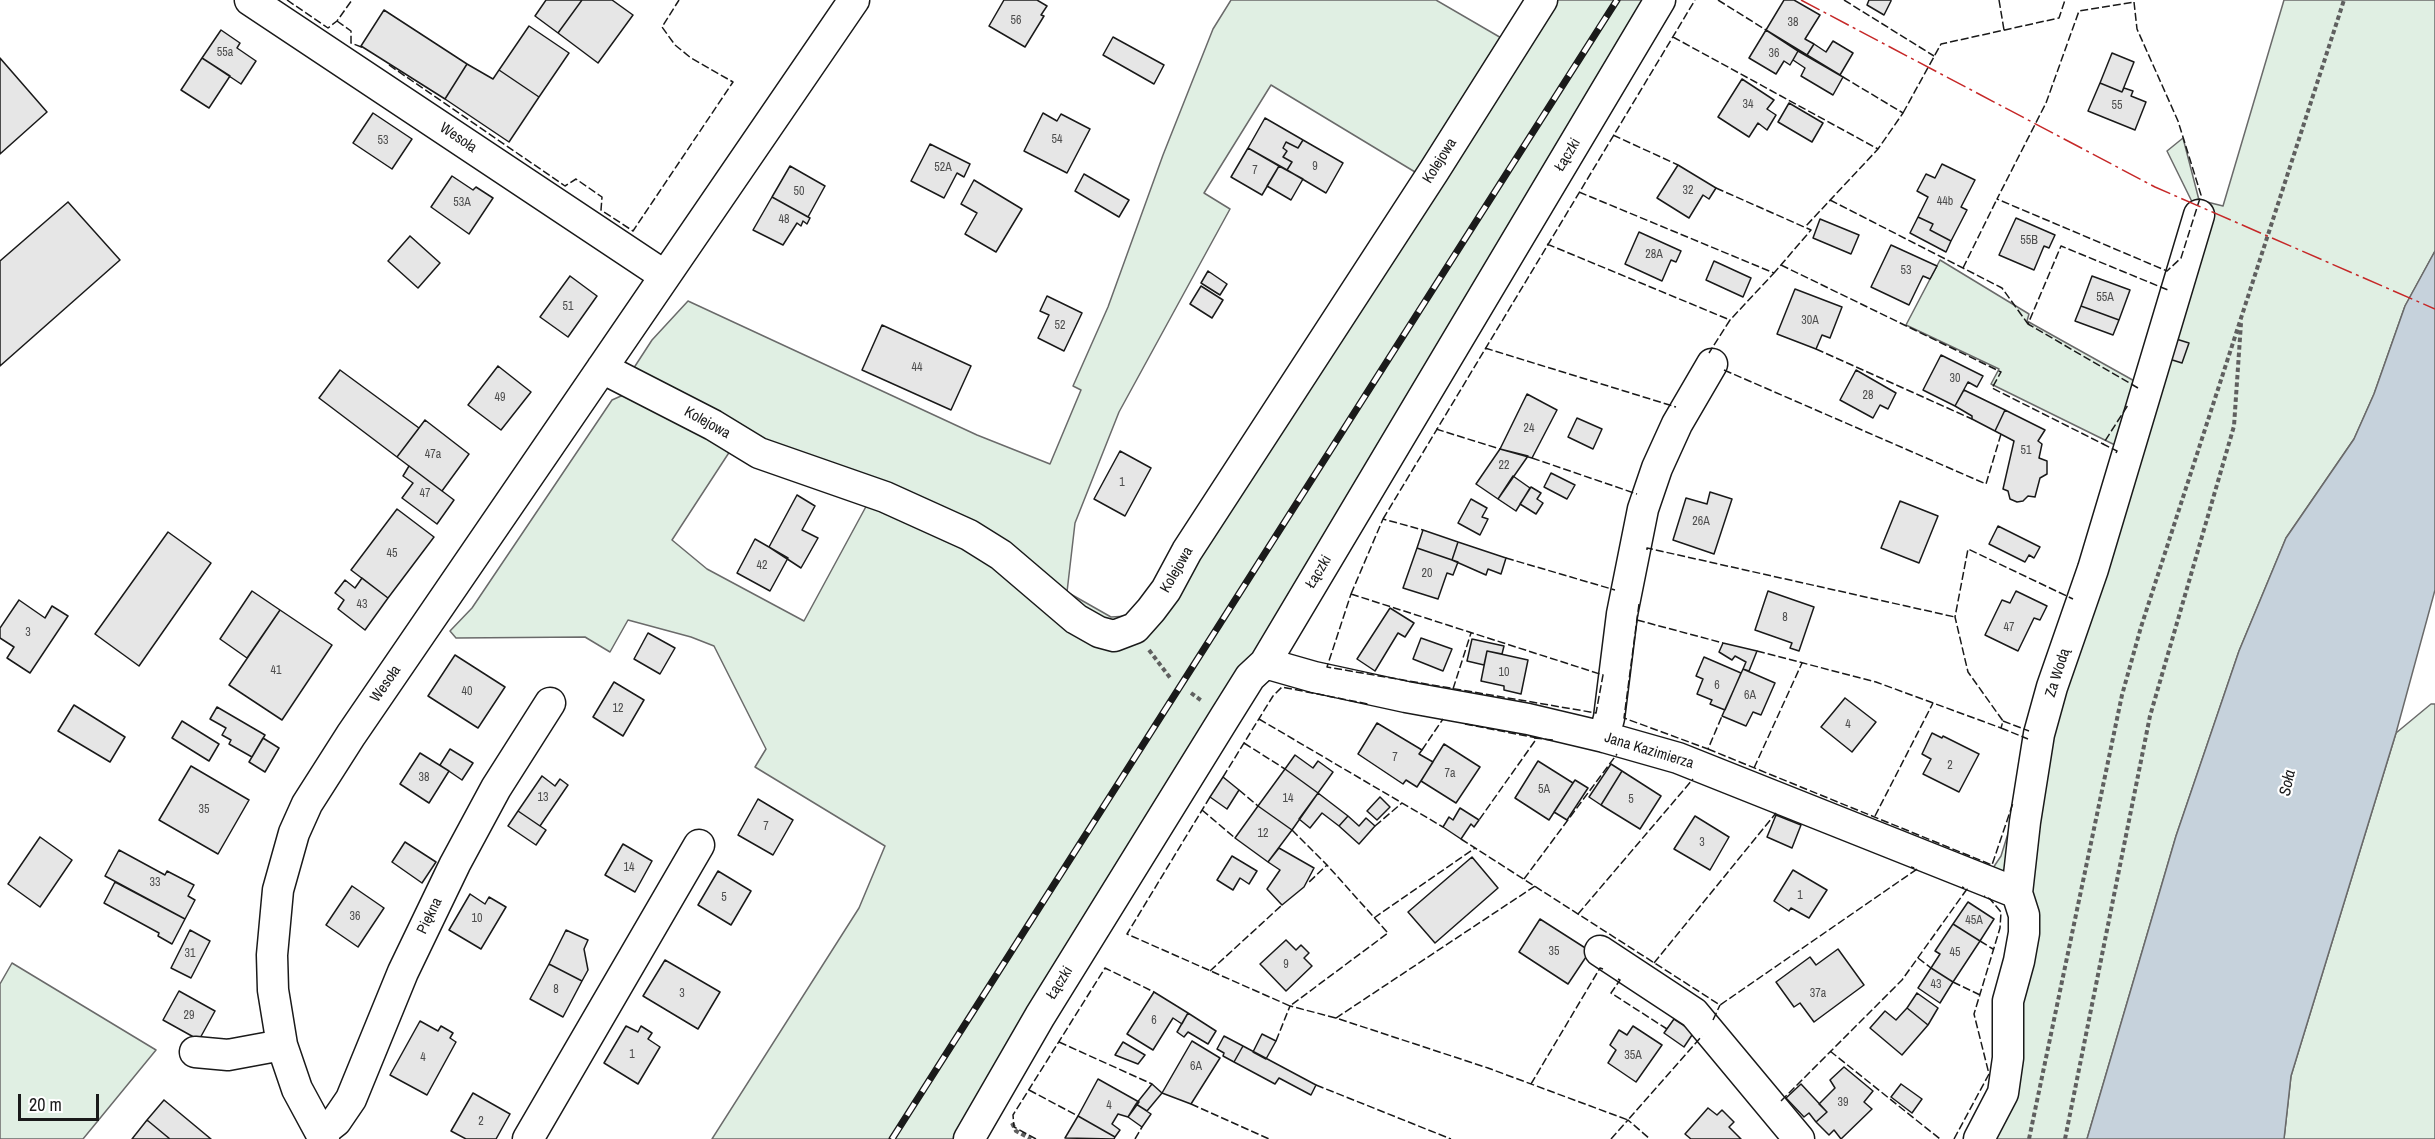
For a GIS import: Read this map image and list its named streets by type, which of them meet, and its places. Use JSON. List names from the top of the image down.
{
  "streets": {
    "street": [
      "Wesoła",
      "Łączki",
      "Kolejowa",
      "Za Wodą",
      "Jana Kazimierza",
      "Piękna"
    ]
  },
  "crossings": [
    ["Wesoła", "Kolejowa"],
    ["Wesoła", "Piękna"],
    ["Łączki", "Jana Kazimierza"],
    ["Za Wodą", "Jana Kazimierza"]
  ],
  "water": ["Soła"],
  "house_numbers": [
    "56",
    "38",
    "55a",
    "36",
    "34",
    "55",
    "54",
    "53",
    "9",
    "52A",
    "7",
    "32",
    "50",
    "44b",
    "53A",
    "48",
    "55B",
    "28A",
    "53",
    "55A",
    "51",
    "30A",
    "52",
    "44",
    "30",
    "28",
    "49",
    "24",
    "51",
    "47a",
    "22",
    "1",
    "47",
    "26A",
    "45",
    "42",
    "20",
    "43",
    "8",
    "47",
    "3",
    "41",
    "10",
    "6",
    "40",
    "6A",
    "12",
    "4",
    "7",
    "2",
    "7a",
    "38",
    "5A",
    "13",
    "14",
    "5",
    "35",
    "7",
    "12",
    "3",
    "14",
    "33",
    "1",
    "5",
    "36",
    "10",
    "45A",
    "35",
    "45",
    "31",
    "9",
    "43",
    "8",
    "3",
    "37a",
    "29",
    "6",
    "1",
    "35A",
    "4",
    "6A",
    "39",
    "4",
    "2"
  ],
  "scale_bar": "20 m"
}
